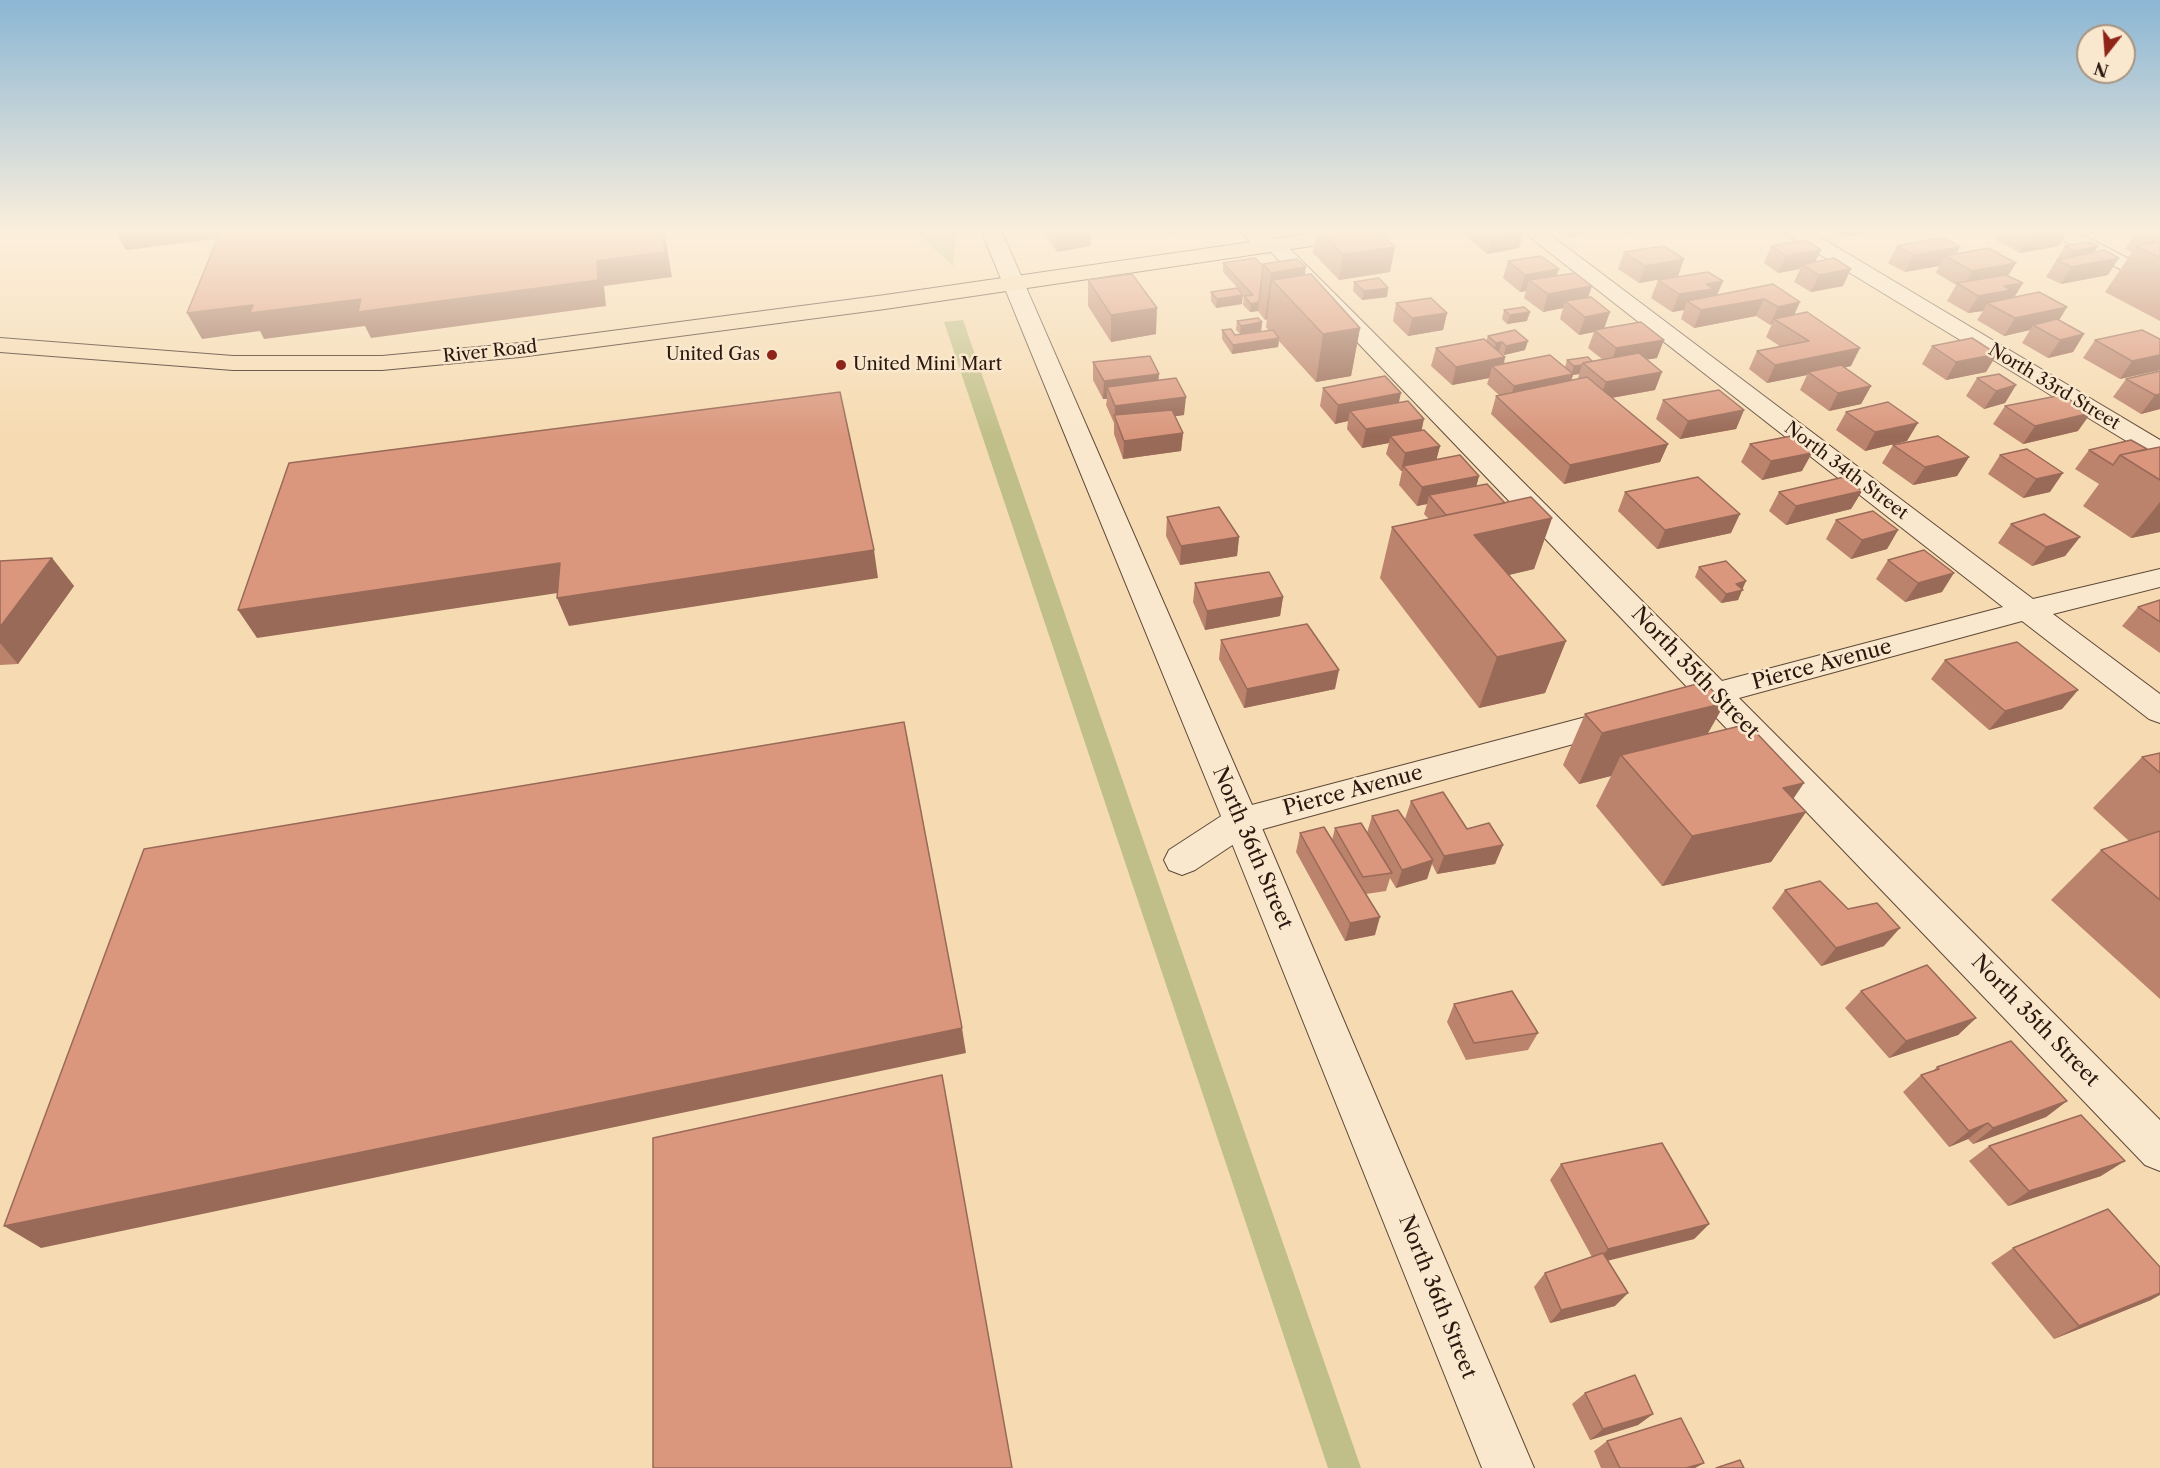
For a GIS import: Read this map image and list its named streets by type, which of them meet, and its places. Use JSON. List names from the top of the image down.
{
  "streets": {
    "main road": ["River Road"],
    "street": [
      "North 33rd Street",
      "North 34th Street",
      "Pierce Avenue",
      "North 35th Street",
      "North 36th Street"
    ]
  },
  "crossings": [
    ["North 34th Street", "Pierce Avenue"],
    ["Pierce Avenue", "North 35th Street"],
    ["Pierce Avenue", "North 36th Street"]
  ],
  "places": ["United Gas", "United Mini Mart"],
  "north": "bottom"
}
